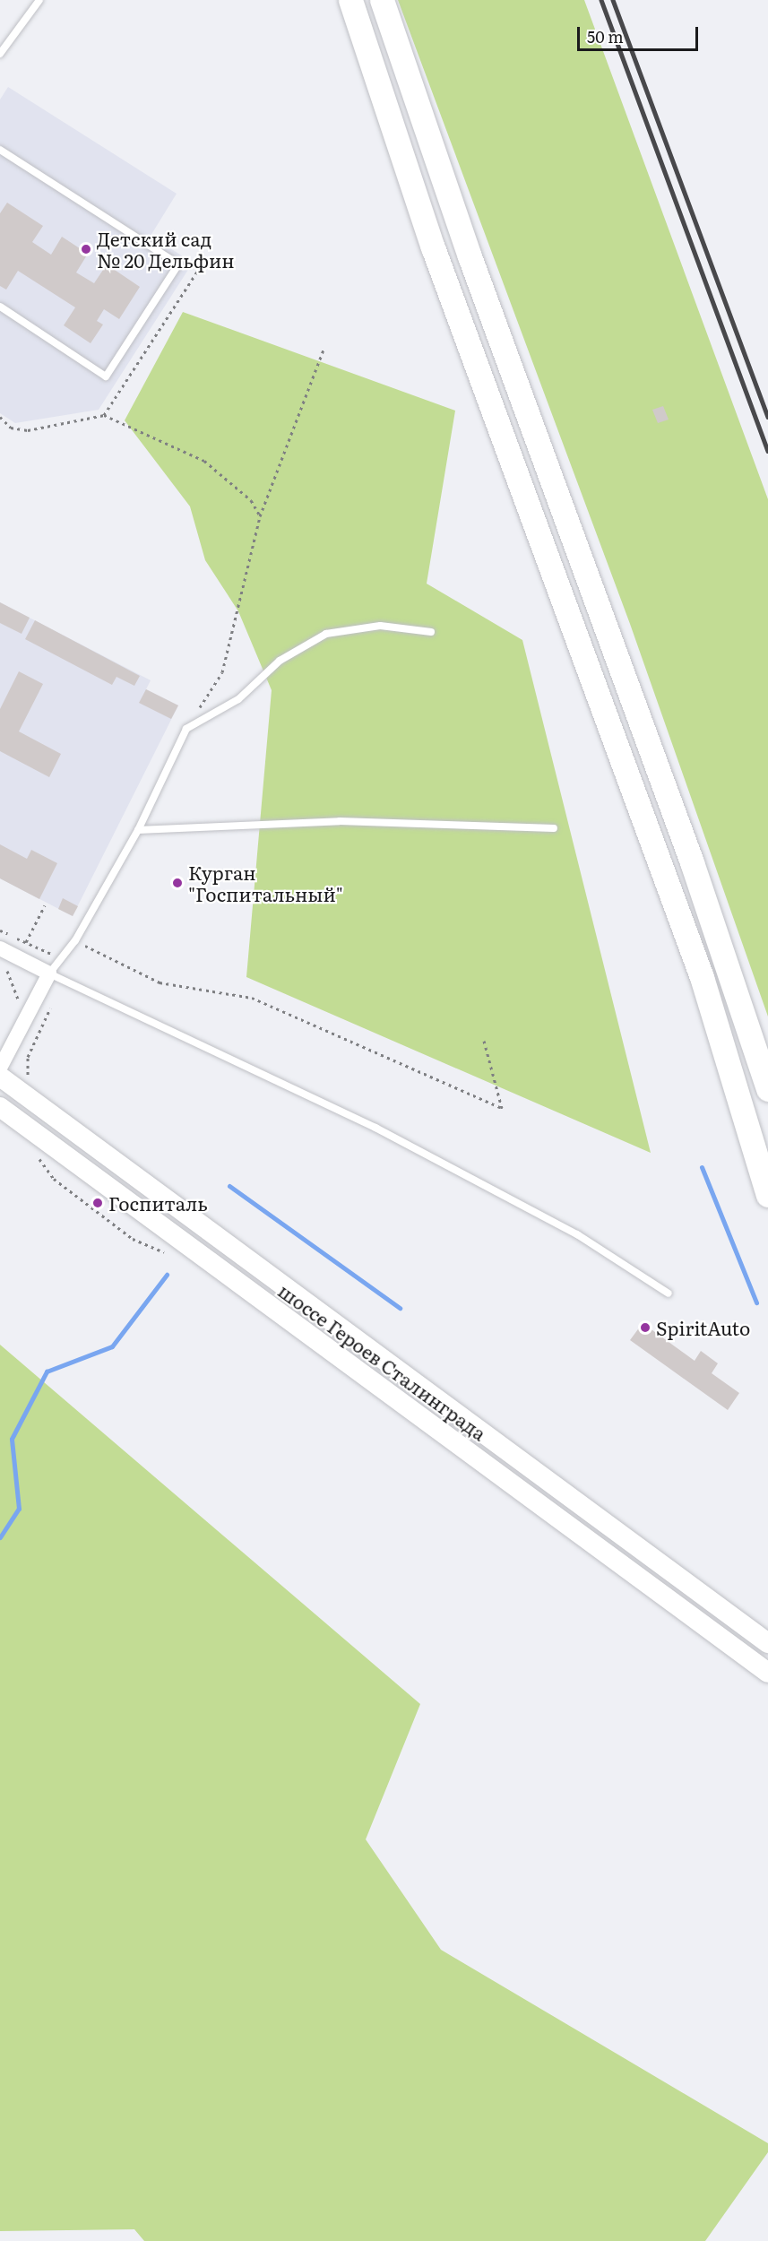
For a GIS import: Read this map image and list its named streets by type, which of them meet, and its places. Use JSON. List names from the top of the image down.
{
  "streets": {
    "main road": ["шоссе Героев Сталинграда"]
  },
  "places": [
    "Детский сад № 20 Дельфин",
    "Курган \"Госпитальный\"",
    "Госпиталь",
    "SpiritAuto"
  ],
  "scale_bar": "50 m"
}
